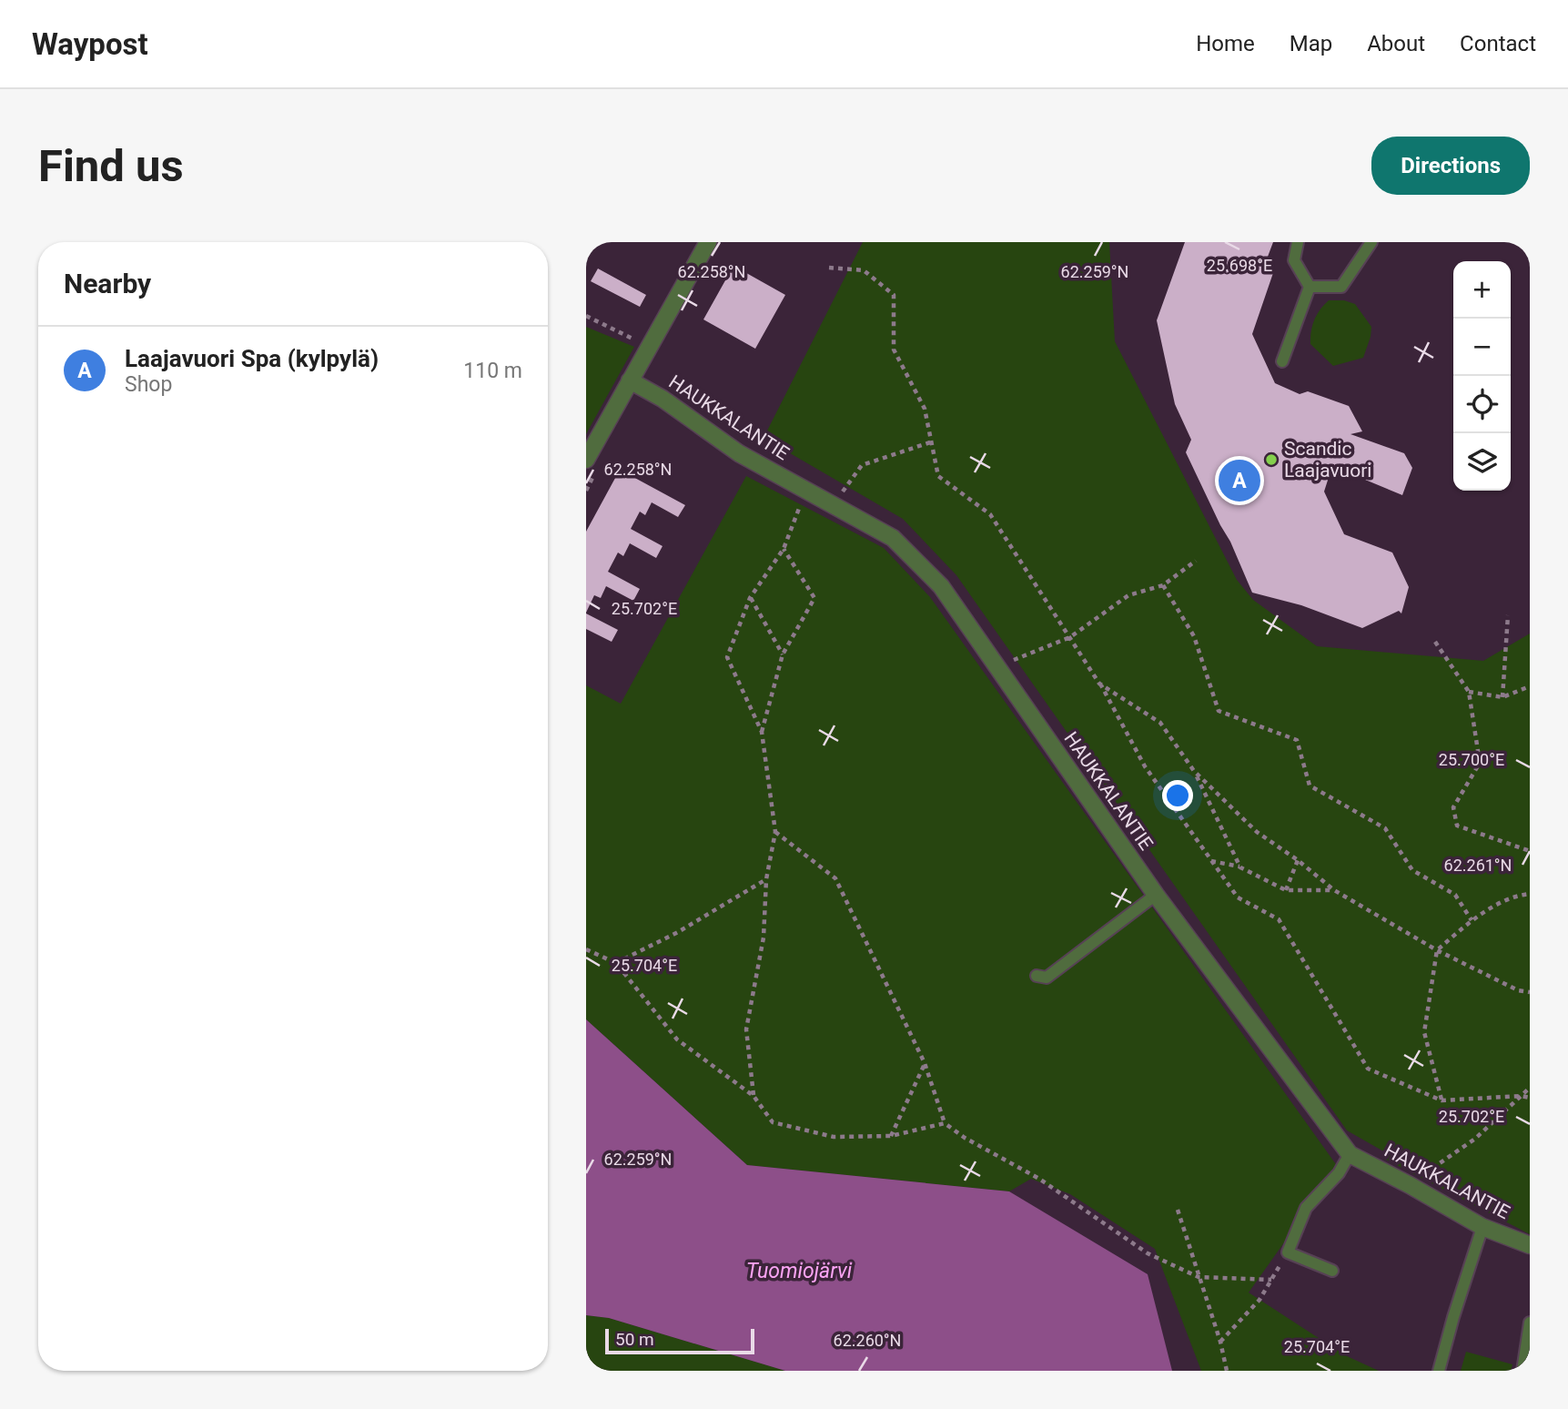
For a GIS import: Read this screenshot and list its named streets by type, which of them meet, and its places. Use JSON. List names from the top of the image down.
{
  "streets": {
    "street": ["HAUKKALANTIE"]
  },
  "water": ["Tuomiojärvi"],
  "places": ["Scandic Laajavuori"],
  "scale_bar": "50 m",
  "page": {
    "header": "Waypost",
    "nav": [
      "Home",
      "Map",
      "About",
      "Contact"
    ],
    "buttons": "Directions",
    "title": "Find us",
    "heading": "Nearby",
    "map_buttons": ["+", "−"],
    "list": [
      {
        "mark": "A",
        "name": "Laajavuori Spa (kylpylä)",
        "note": "Shop",
        "value": "110 m"
      }
    ],
    "pins": "A",
    "scale": "50 m"
  },
  "coordinates": [
    "25.698°E",
    "62.258°N",
    "62.259°N",
    "25.702°E",
    "25.700°E",
    "62.261°N",
    "25.704°E",
    "62.260°N"
  ]
}
